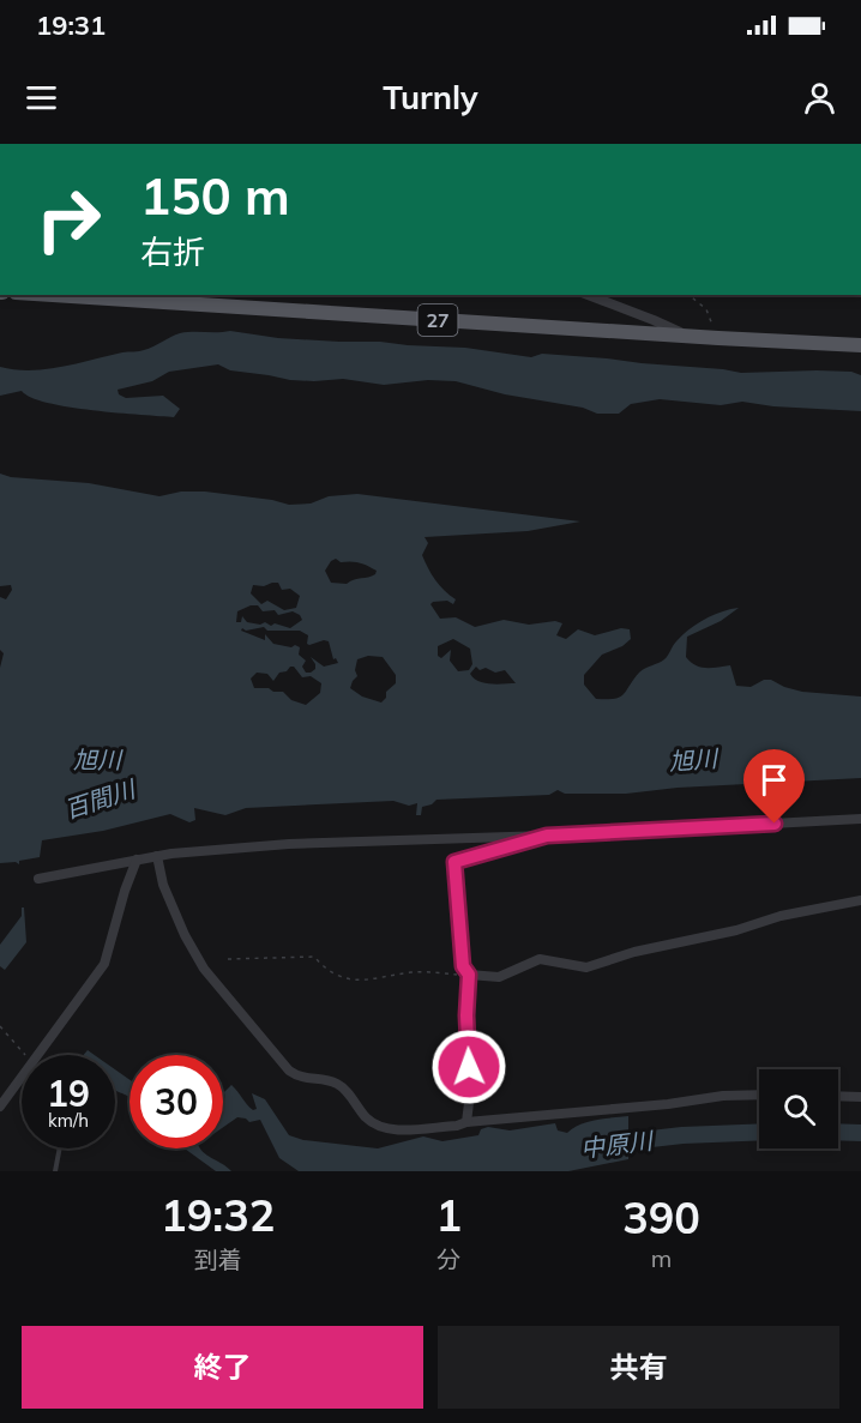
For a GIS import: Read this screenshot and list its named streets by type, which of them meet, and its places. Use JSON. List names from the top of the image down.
{
  "streets": {
    "main road": ["27"]
  },
  "water": ["旭川", "百間川", "中原川"],
  "page": {
    "status": "19:31",
    "header": "Turnly",
    "turn": ["150 m", "右折"],
    "speed": "19 km/h",
    "limit": "30",
    "eta": [
      "19:32",
      "到着",
      "1",
      "分",
      "390",
      "m"
    ],
    "buttons": ["終了", "共有"]
  }
}
